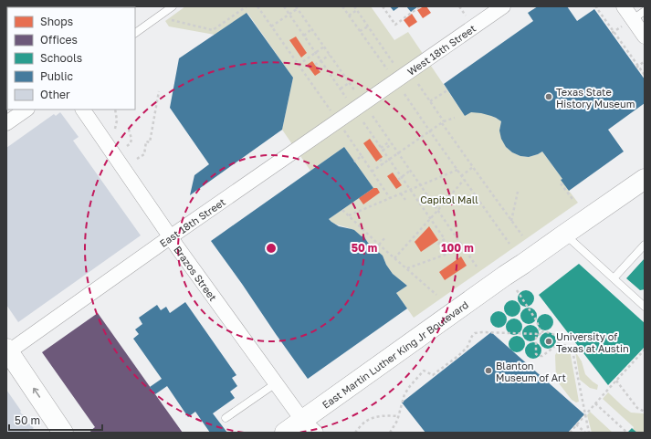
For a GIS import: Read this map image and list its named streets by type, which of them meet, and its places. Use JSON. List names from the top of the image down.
{
  "streets": {
    "main road": ["East Martin Luther King Jr Boulevard"],
    "street": ["West 18th Street", "East 18th Street", "Brazos Street"]
  },
  "crossings": [
    ["West 18th Street", "East 18th Street"],
    ["East 18th Street", "Brazos Street"],
    ["Brazos Street", "East Martin Luther King Jr Boulevard"]
  ],
  "parks": ["Capitol Mall"],
  "places": ["Texas State History Museum", "University of Texas at Austin", "Blanton Museum of Art"],
  "legend": [
    "Shops",
    "Offices",
    "Schools",
    "Public",
    "Other"
  ],
  "scale_bar": "50 m",
  "rings": ["50 m", "100 m"]
}
